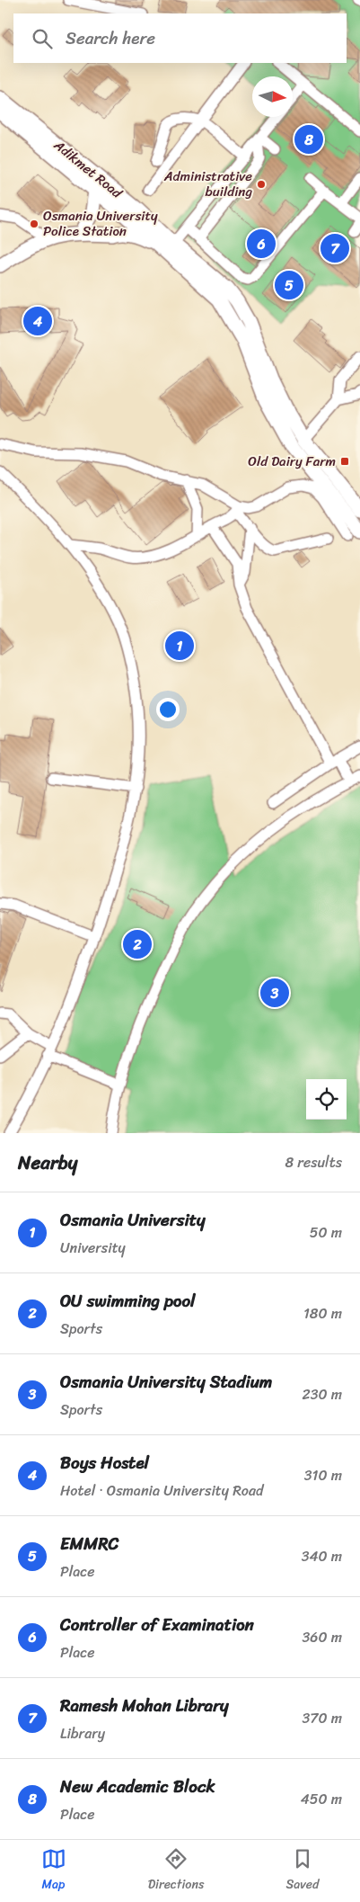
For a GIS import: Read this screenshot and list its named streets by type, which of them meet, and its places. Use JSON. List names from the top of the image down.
{
  "streets": {
    "main road": ["Adikmet Road"]
  },
  "places": {
    "other": ["Administrative building", "Osmania University Police Station"],
    "transit": ["Old Dairy Farm"]
  },
  "north": "right",
  "page": {
    "search": "Search here",
    "pins": [
      "8",
      "6",
      "7",
      "5",
      "4",
      "1",
      "2",
      "3"
    ],
    "heading": ["Nearby", "8 results"],
    "list": [
      {
        "mark": "1",
        "name": "Osmania University",
        "note": "University",
        "value": "50 m"
      },
      {
        "mark": "2",
        "name": "OU swimming pool",
        "note": "Sports",
        "value": "180 m"
      },
      {
        "mark": "3",
        "name": "Osmania University Stadium",
        "note": "Sports",
        "value": "230 m"
      },
      {
        "mark": "4",
        "name": "Boys Hostel",
        "note": "Hotel · Osmania University Road",
        "value": "310 m"
      },
      {
        "mark": "5",
        "name": "EMMRC",
        "note": "Place",
        "value": "340 m"
      },
      {
        "mark": "6",
        "name": "Controller of Examination",
        "note": "Place",
        "value": "360 m"
      },
      {
        "mark": "7",
        "name": "Ramesh Mohan Library",
        "note": "Library",
        "value": "370 m"
      },
      {
        "mark": "8",
        "name": "New Academic Block",
        "note": "Place",
        "value": "450 m"
      }
    ],
    "nav": ["Map", "Directions", "Saved"]
  }
}
